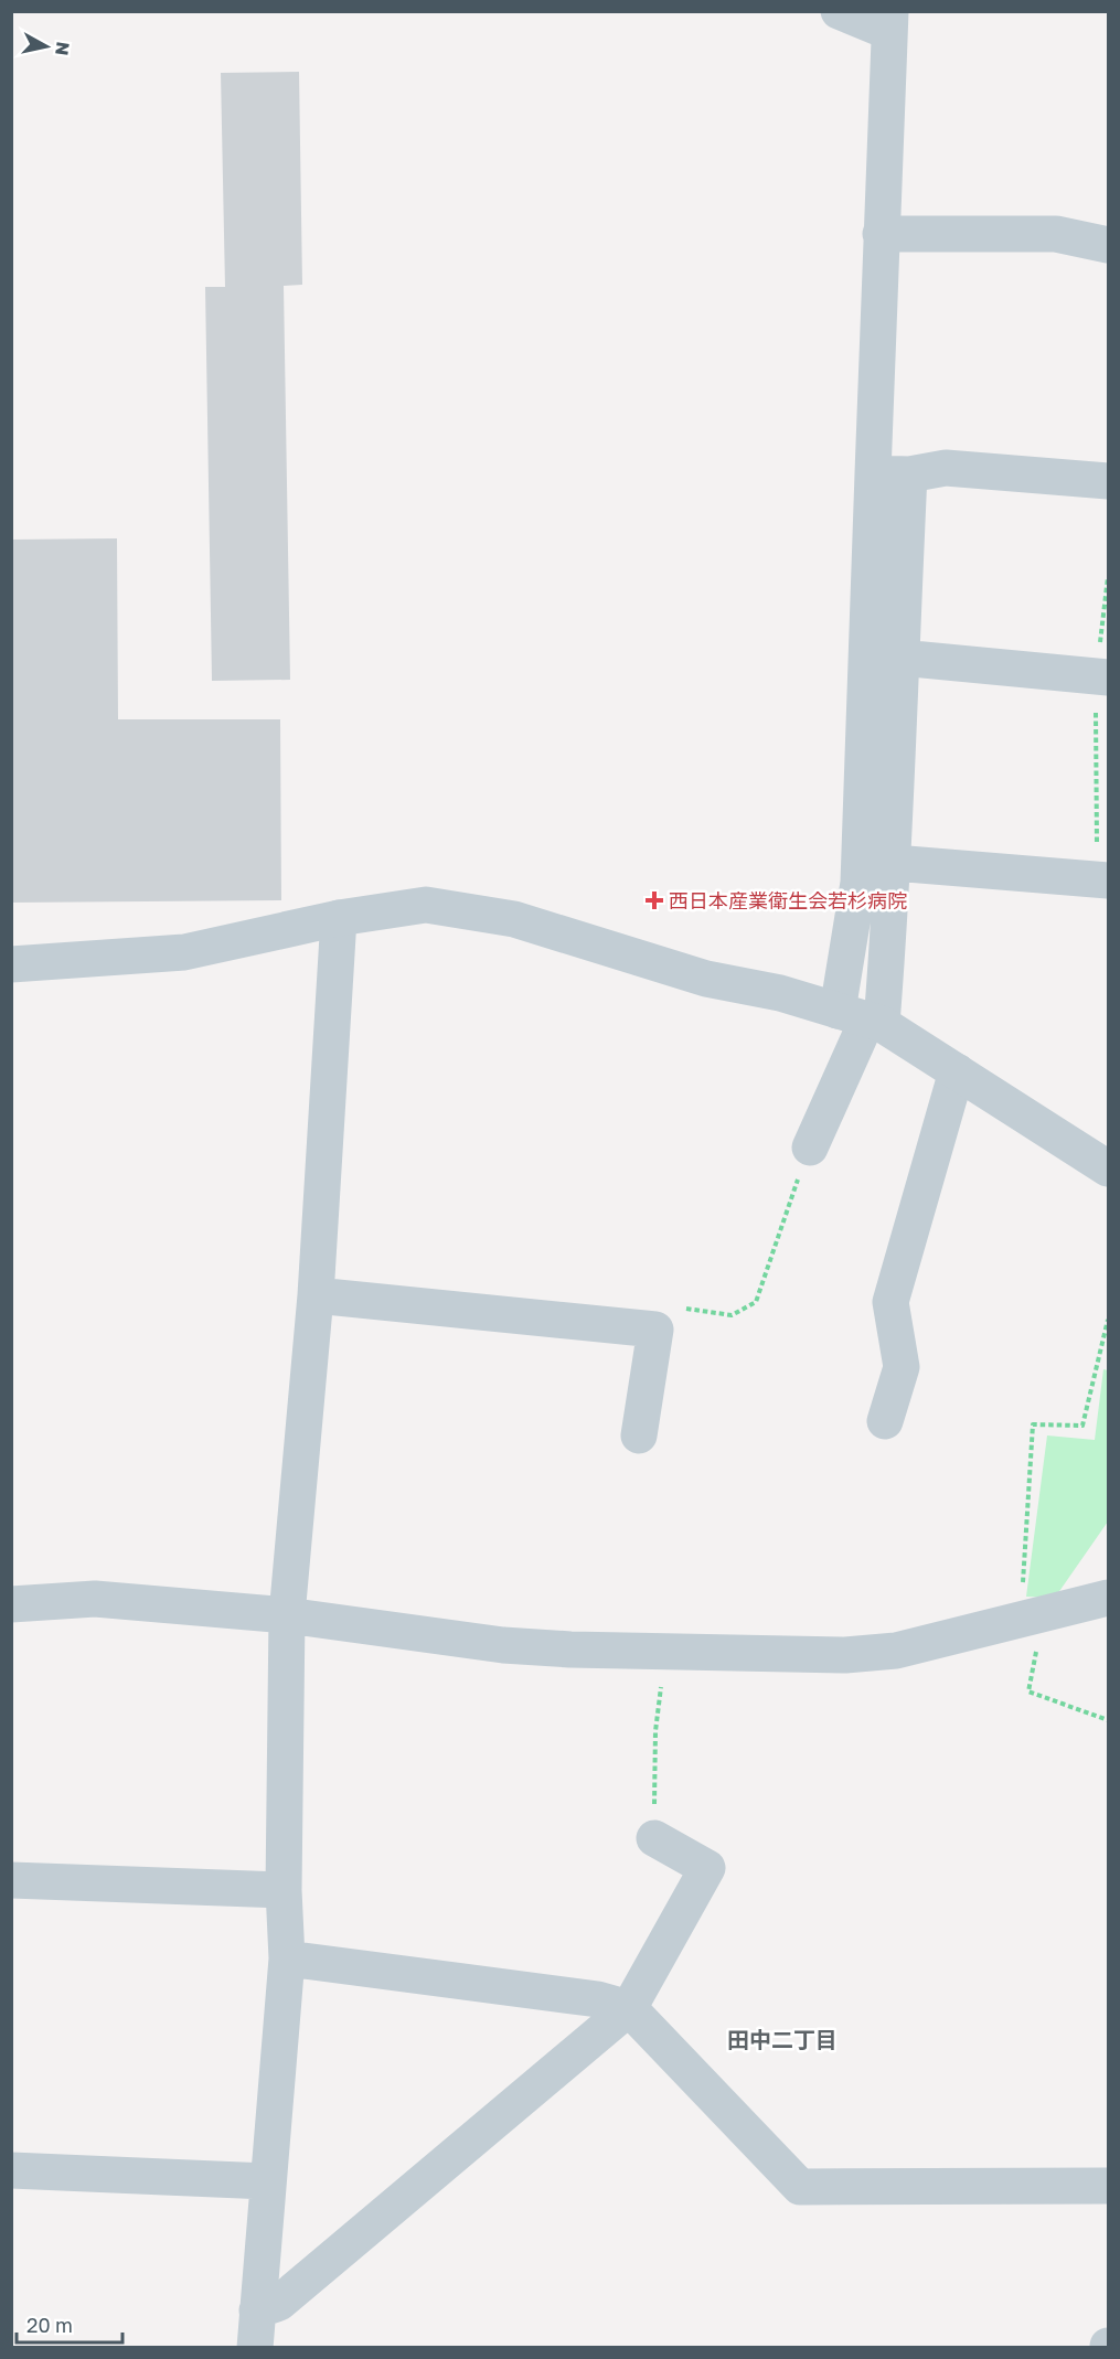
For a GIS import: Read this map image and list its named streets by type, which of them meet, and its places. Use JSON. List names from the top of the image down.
{
  "districts": ["田中二丁目"],
  "places": {
    "health": ["西日本産業衛生会若杉病院"]
  },
  "scale_bar": "20 m",
  "north": "right"
}
